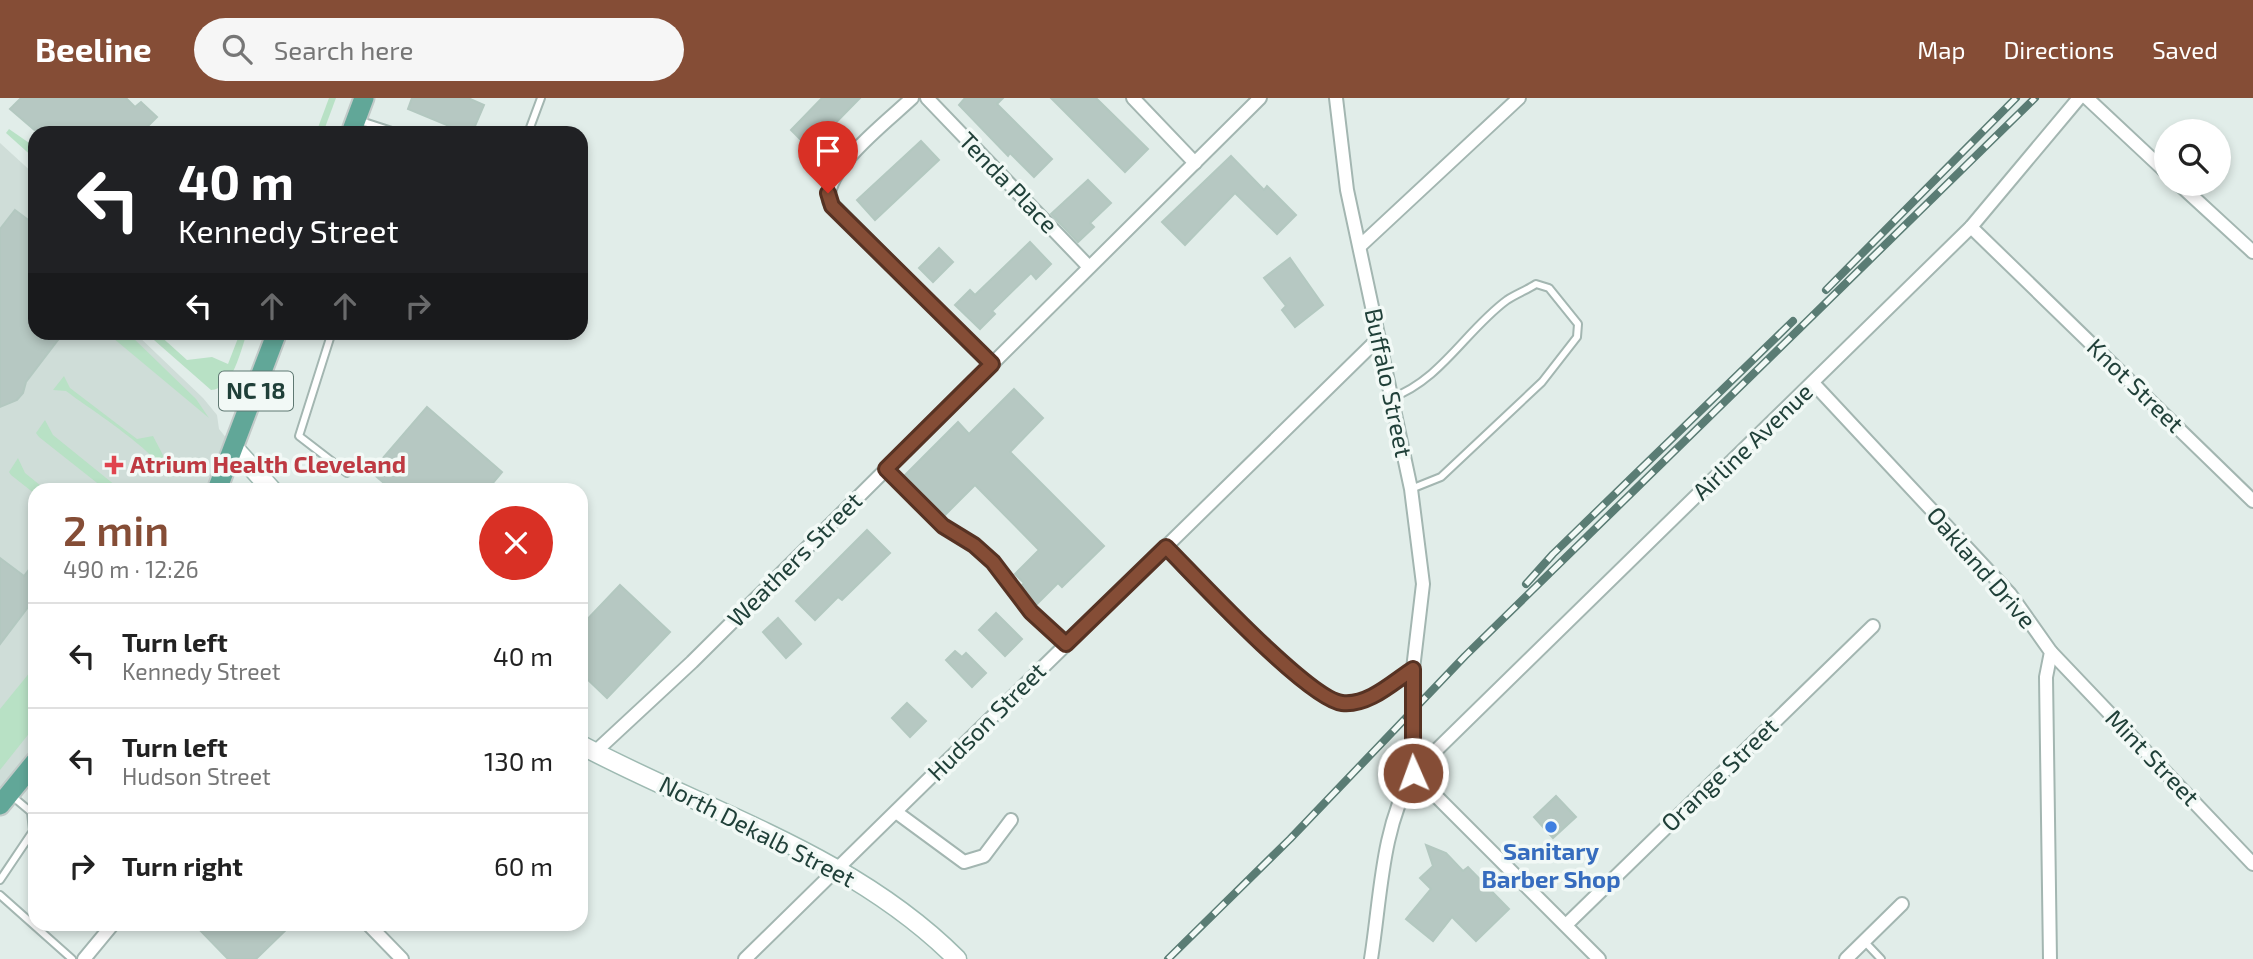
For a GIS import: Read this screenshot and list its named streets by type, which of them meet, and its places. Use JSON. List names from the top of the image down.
{
  "streets": {
    "main road": ["NC 18", "North Dekalb Street"],
    "street": [
      "Tenda Place",
      "Buffalo Street",
      "Knot Street",
      "Airline Avenue",
      "Weathers Street",
      "Oakland Drive",
      "Hudson Street",
      "Mint Street",
      "Orange Street"
    ]
  },
  "crossings": [
    ["Tenda Place", "Weathers Street"],
    ["Buffalo Street", "Airline Avenue"],
    ["Buffalo Street", "Hudson Street"],
    ["Knot Street", "Airline Avenue"],
    ["Airline Avenue", "Oakland Drive"],
    ["Weathers Street", "North Dekalb Street"],
    ["Oakland Drive", "Mint Street"],
    ["Hudson Street", "North Dekalb Street"]
  ],
  "places": {
    "health": ["Atrium Health Cleveland"],
    "other": ["Sanitary Barber Shop"]
  },
  "page": {
    "header": "Beeline",
    "search": "Search here",
    "nav": ["Map", "Directions", "Saved"],
    "turn": ["40 m", "Kennedy Street"],
    "heading": ["2 min", "490 m · 12:26"],
    "list": [
      {
        "name": "Turn left",
        "note": "Kennedy Street",
        "value": "40 m"
      },
      {
        "name": "Turn left",
        "note": "Hudson Street",
        "value": "130 m"
      },
      {
        "name": "Turn right",
        "value": "60 m"
      }
    ]
  }
}
